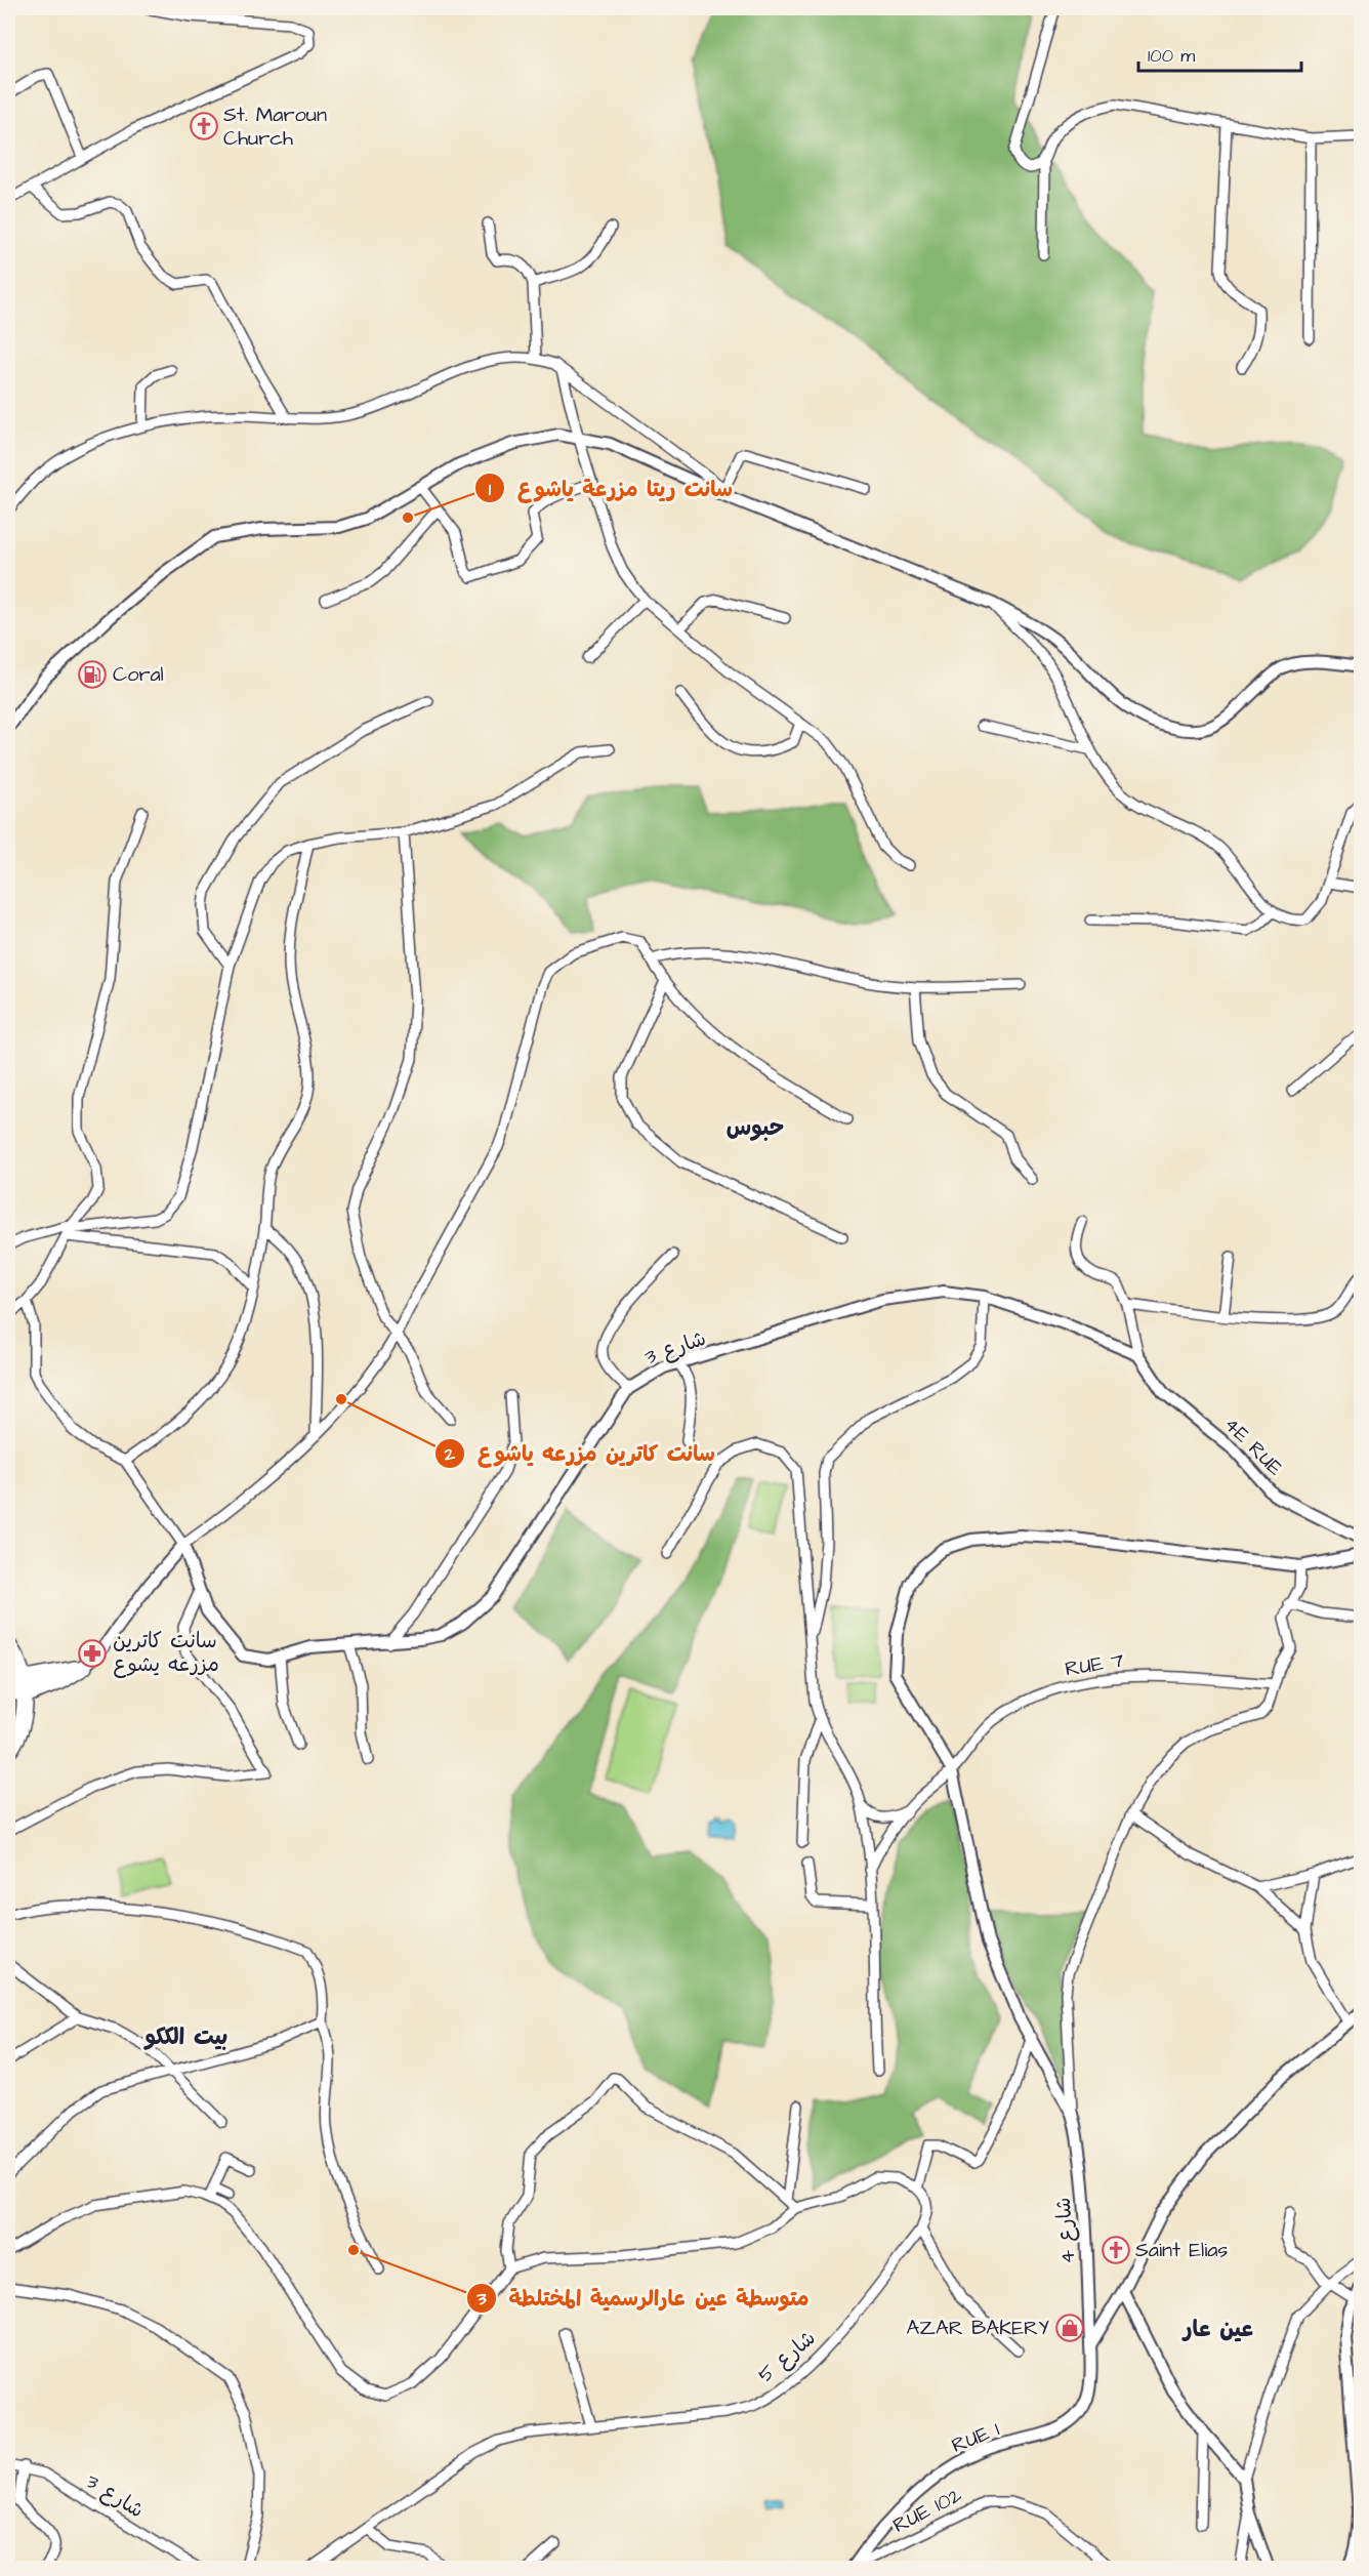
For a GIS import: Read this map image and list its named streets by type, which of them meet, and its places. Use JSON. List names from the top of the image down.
{
  "streets": {
    "street": [
      "شارع 3",
      "4E RUE",
      "RUE 7",
      "شارع 4",
      "شارع 5",
      "RUE 1",
      "RUE 102"
    ]
  },
  "crossings": [
    ["شارع 3", "4E RUE"],
    ["RUE 7", "شارع 4"],
    ["شارع 4", "RUE 1"],
    ["RUE 1", "RUE 102"]
  ],
  "districts": ["حبوس", "بيت الككو", "عين عار"],
  "places": {
    "church": ["St. Maroun Church", "Saint Elias"],
    "other": ["سانت ريتا مزرعة ياشوع", "سانت كاترين مزرعه ياشوع", "متوسطة عين عارالرسمية المختلطة"],
    "fuel station": ["Coral"],
    "pharmacy": ["سانت كاترين مزرعه يشوع"],
    "shop": ["AZAR BAKERY"]
  },
  "scale_bar": "100 m"
}
